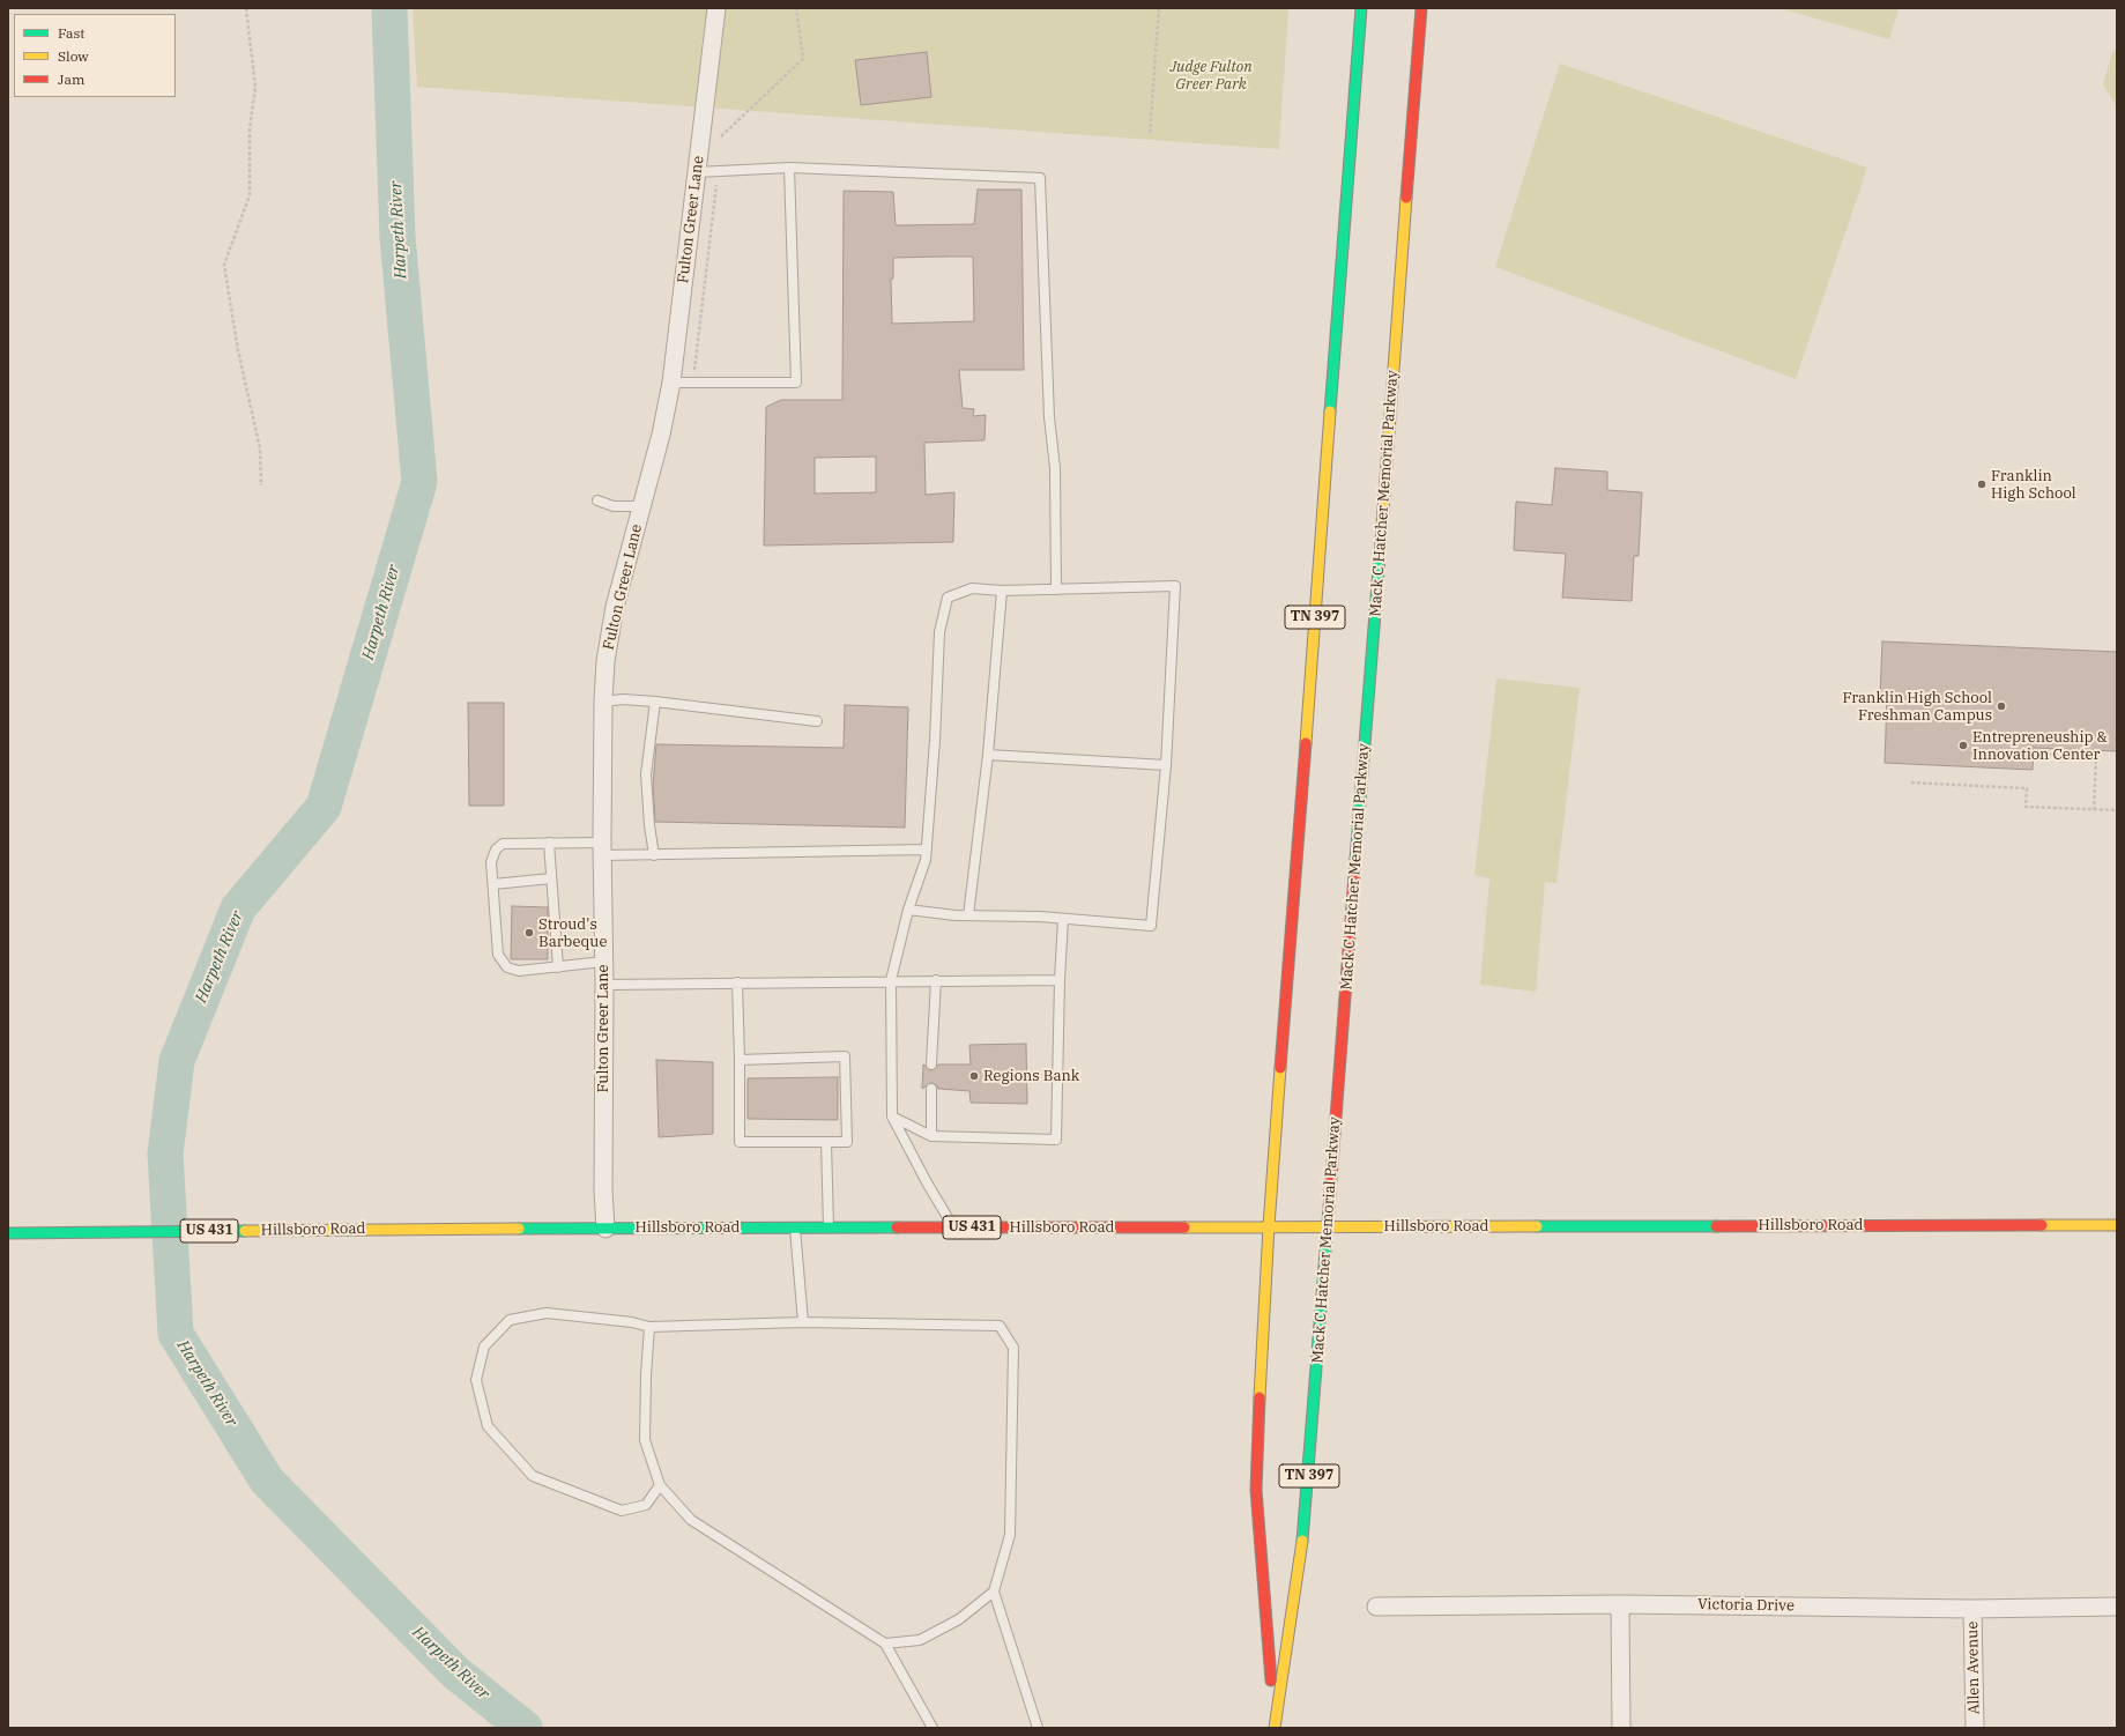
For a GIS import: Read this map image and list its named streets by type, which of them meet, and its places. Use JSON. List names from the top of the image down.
{
  "streets": {
    "main road": [
      "Mack C Hatcher Memorial Parkway",
      "TN 397",
      "Hillsboro Road",
      "US 431"
    ],
    "street": ["Fulton Greer Lane", "Victoria Drive", "Allen Avenue"]
  },
  "crossings": [
    ["Fulton Greer Lane", "Hillsboro Road"],
    ["Mack C Hatcher Memorial Parkway", "Hillsboro Road"],
    ["Victoria Drive", "Allen Avenue"]
  ],
  "water": ["Harpeth River"],
  "parks": ["Judge Fulton Greer Park"],
  "places": [
    "Franklin High School",
    "Franklin High School Freshman Campus",
    "Entrepreneuship & Innovation Center",
    "Stroud's Barbeque",
    "Regions Bank"
  ],
  "legend": ["Fast", "Slow", "Jam"]
}
